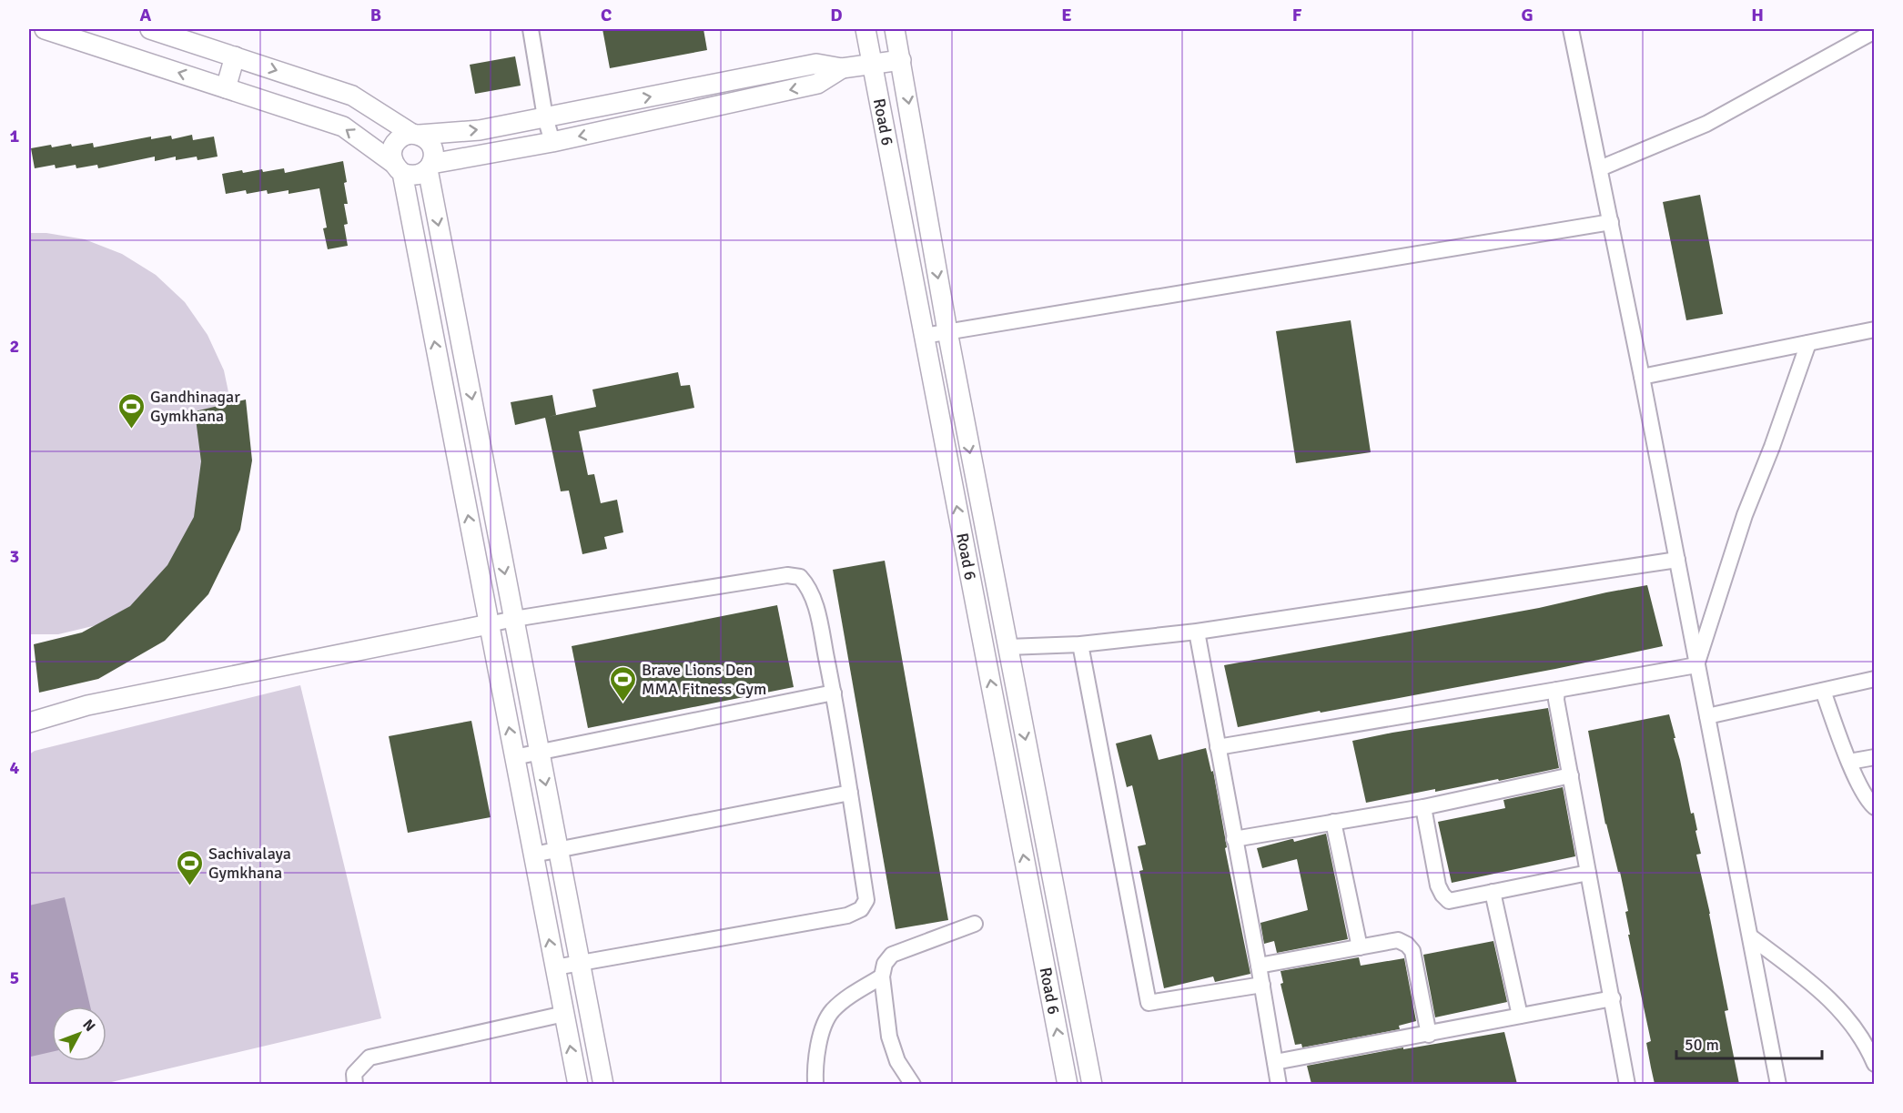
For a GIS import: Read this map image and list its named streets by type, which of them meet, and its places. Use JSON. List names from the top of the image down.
{
  "streets": {
    "street": ["Road 6"]
  },
  "places": {
    "sports": ["Gandhinagar Gymkhana", "Brave Lions Den MMA Fitness Gym", "Sachivalaya Gymkhana"]
  },
  "scale_bar": "50 m",
  "north": "top right",
  "grid": {
    "columns": [
      "A",
      "B",
      "C",
      "D",
      "E",
      "F",
      "G",
      "H"
    ],
    "rows": [
      "1",
      "2",
      "3",
      "4",
      "5"
    ]
  }
}
